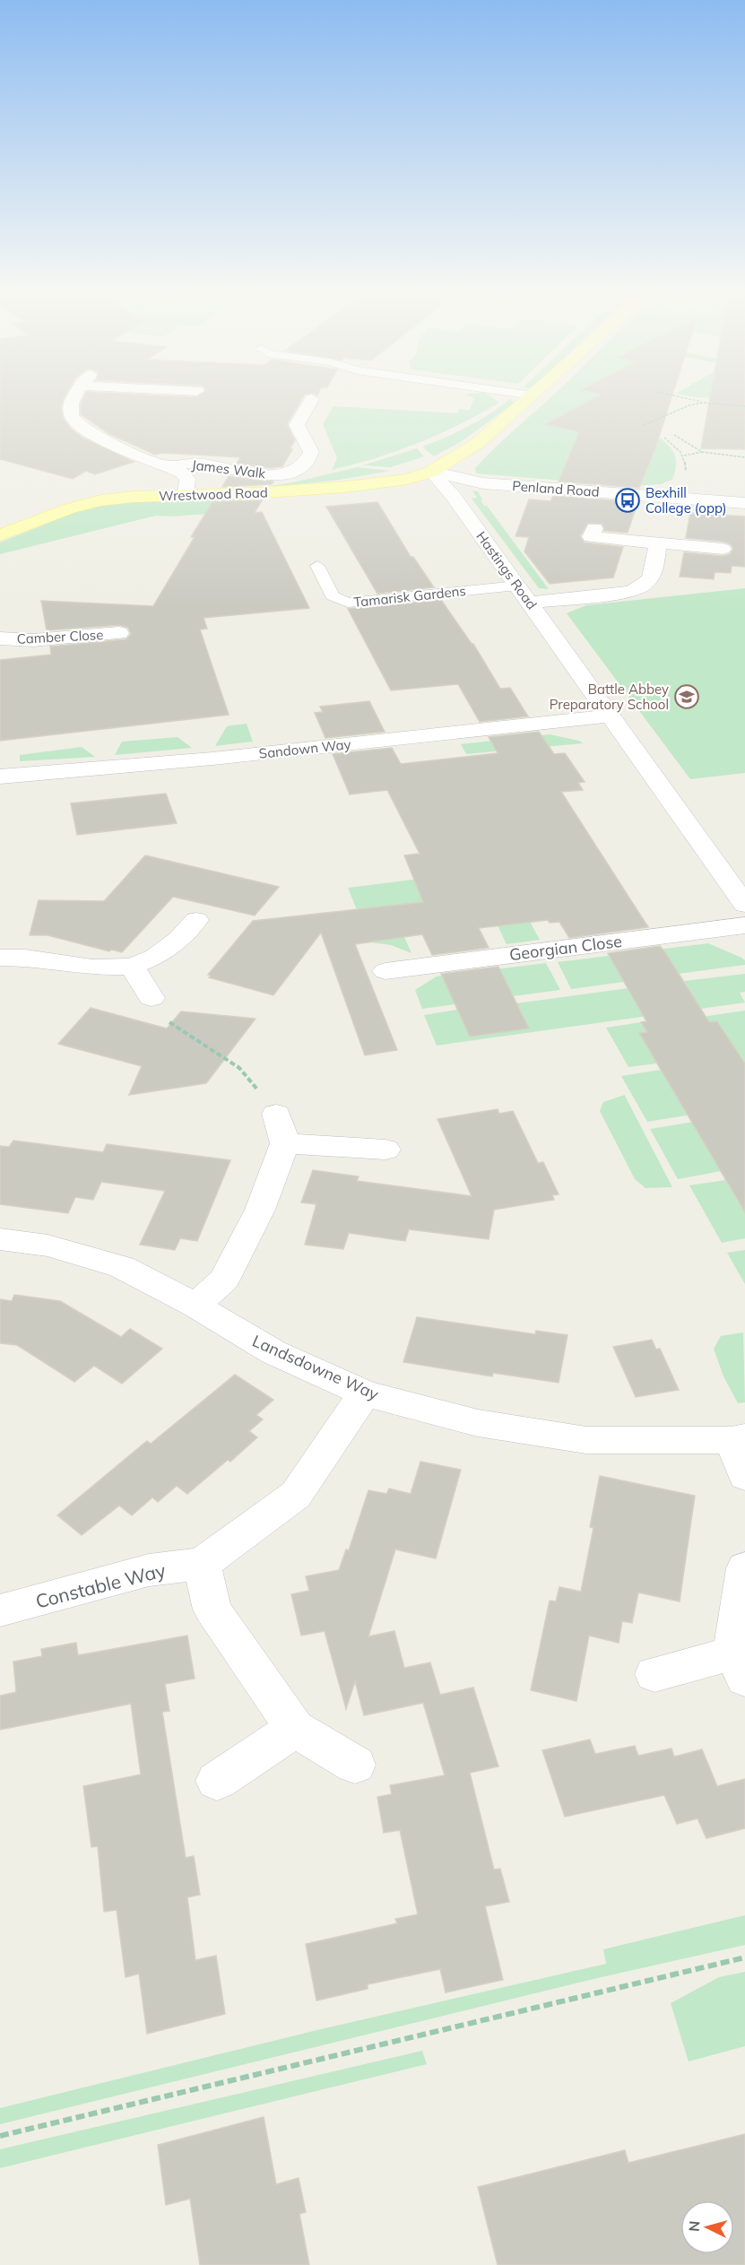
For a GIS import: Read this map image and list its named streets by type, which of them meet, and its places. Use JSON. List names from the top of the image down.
{
  "streets": {
    "main road": ["Wrestwood Road"],
    "street": [
      "James Walk",
      "Penland Road",
      "Hastings Road",
      "Camber Close",
      "Sandown Way",
      "Georgian Close",
      "Landsdowne Way",
      "Constable Way"
    ],
    "lane": ["Tamarisk Gardens"]
  },
  "crossings": [
    ["Penland Road", "Wrestwood Road"],
    ["Penland Road", "Hastings Road"],
    ["Wrestwood Road", "Hastings Road"],
    ["Hastings Road", "Tamarisk Gardens"],
    ["Hastings Road", "Sandown Way"],
    ["Landsdowne Way", "Constable Way"]
  ],
  "places": {
    "bus stop": ["Bexhill College (opp)"],
    "school or university": ["Battle Abbey Preparatory School"]
  },
  "north": "left"
}
